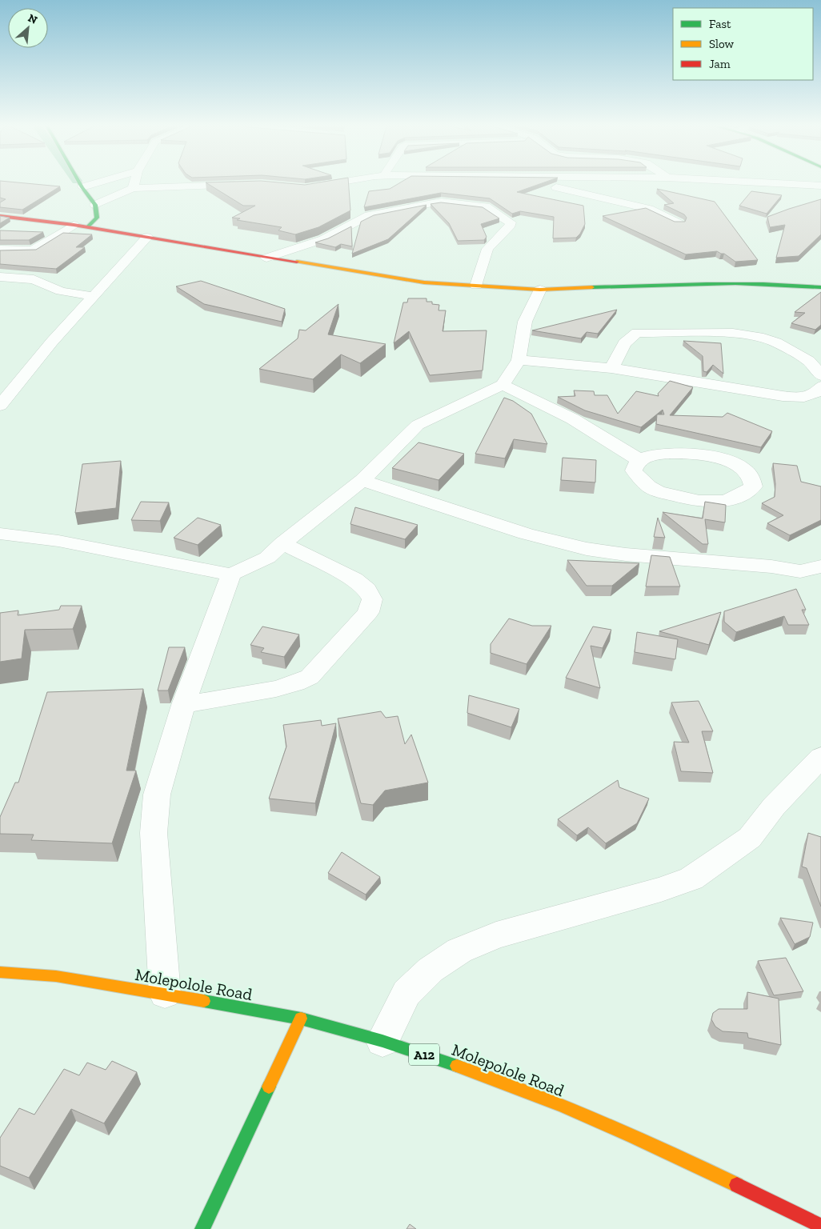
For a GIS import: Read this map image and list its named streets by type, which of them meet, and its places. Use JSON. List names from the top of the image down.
{
  "streets": {
    "street": ["Molepolole Road", "A12"]
  },
  "legend": ["Fast", "Slow", "Jam"],
  "north": "top right"
}
